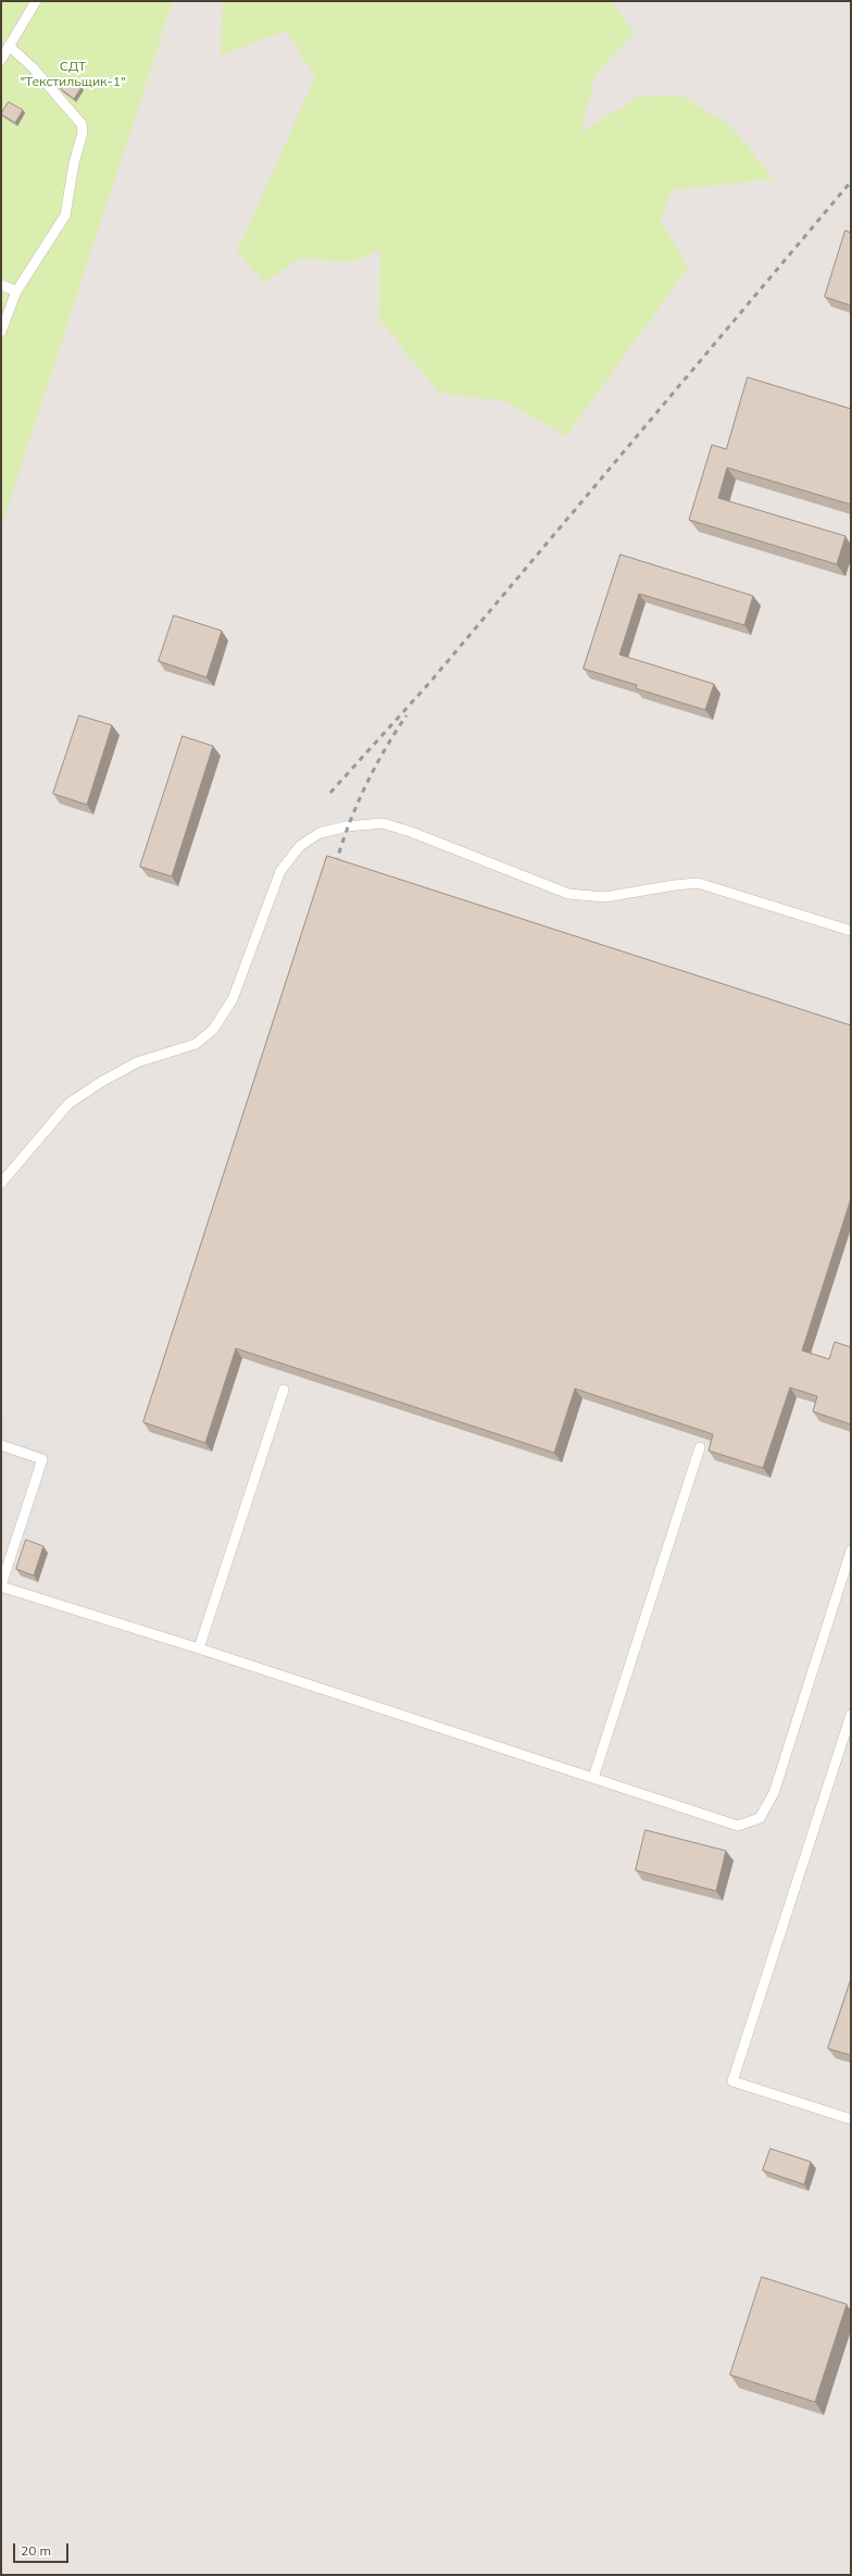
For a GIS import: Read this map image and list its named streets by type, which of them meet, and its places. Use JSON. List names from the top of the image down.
{
  "parks": ["СДТ \"Текстильщик-1\""],
  "scale_bar": "20 m"
}
